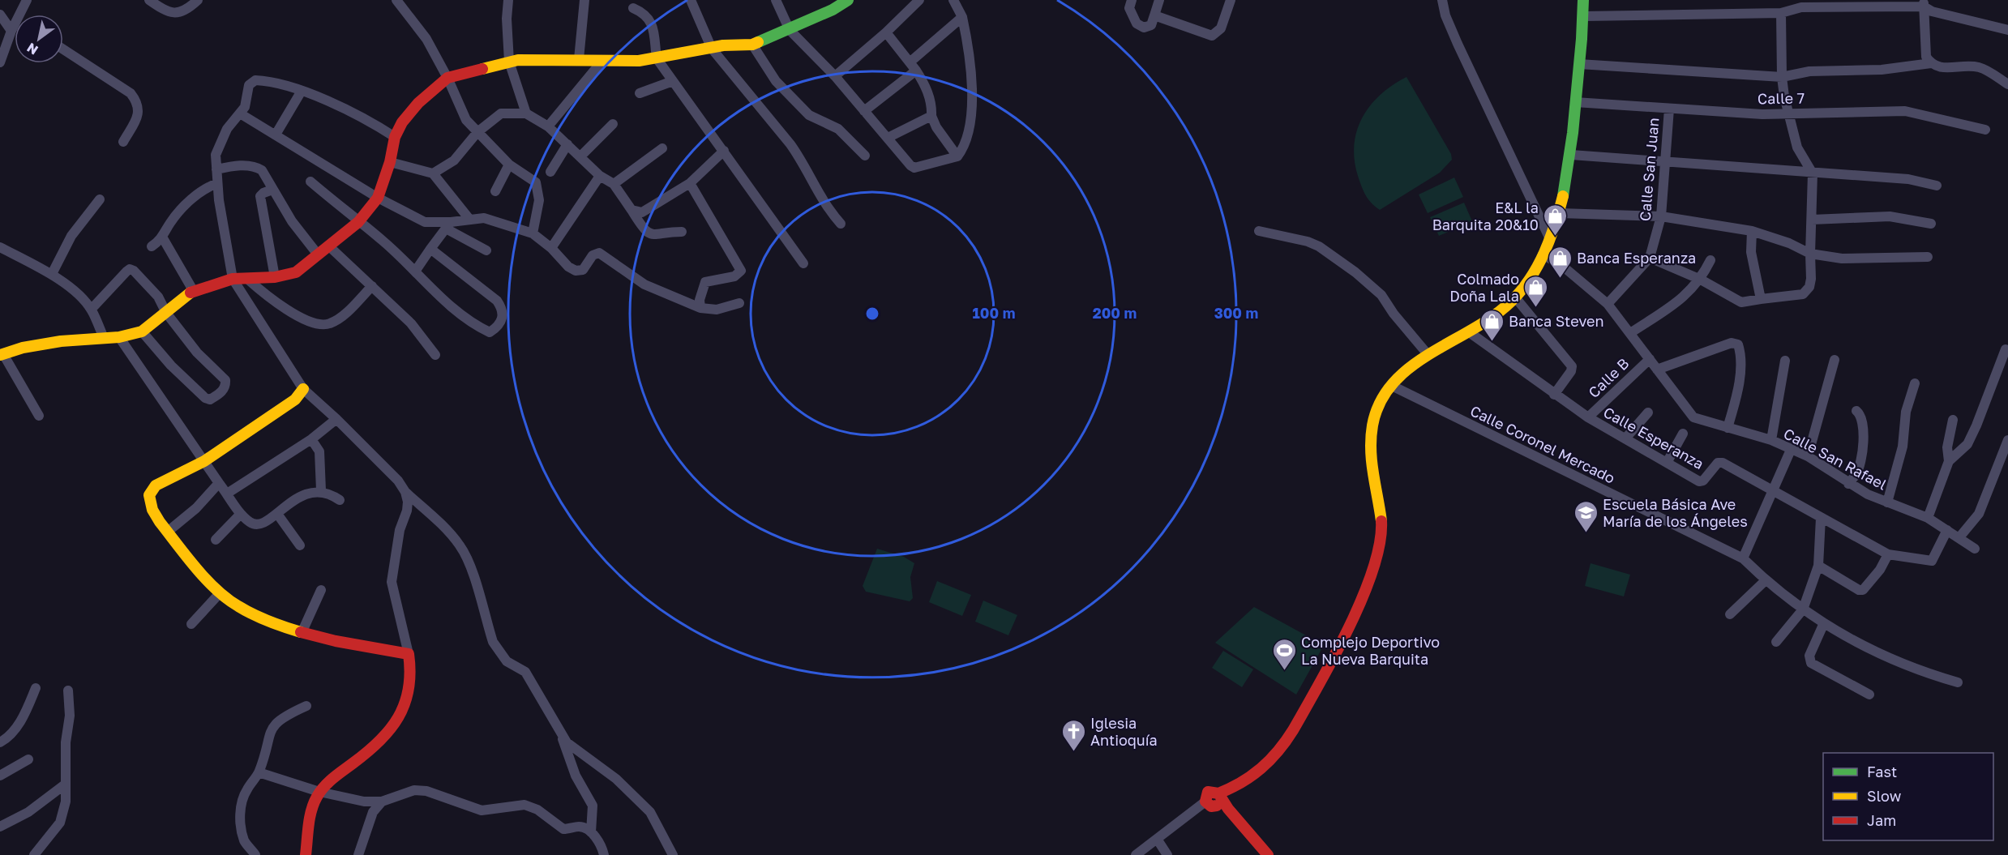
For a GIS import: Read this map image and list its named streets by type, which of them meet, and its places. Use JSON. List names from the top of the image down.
{
  "streets": {
    "street": [
      "Calle 7",
      "Calle San Juan",
      "Calle B",
      "Calle Esperanza",
      "Calle Coronel Mercado",
      "Calle San Rafael"
    ]
  },
  "crossings": [
    ["Calle 7", "Calle San Juan"],
    ["Calle San Juan", "Calle San Rafael"],
    ["Calle B", "Calle Esperanza"],
    ["Calle B", "Calle San Rafael"],
    ["Calle Esperanza", "Calle San Rafael"]
  ],
  "places": {
    "shop": [
      "E&L la Barquita 20&10",
      "Banca Esperanza",
      "Colmado Doña Lala",
      "Banca Steven"
    ],
    "school or university": ["Escuela Básica Ave María de los Ángeles"],
    "sports": ["Complejo Deportivo La Nueva Barquita"],
    "church": ["Iglesia Antioquía"]
  },
  "legend": ["Fast", "Slow", "Jam"],
  "north": "bottom left",
  "rings": ["100 m", "200 m", "300 m"]
}
